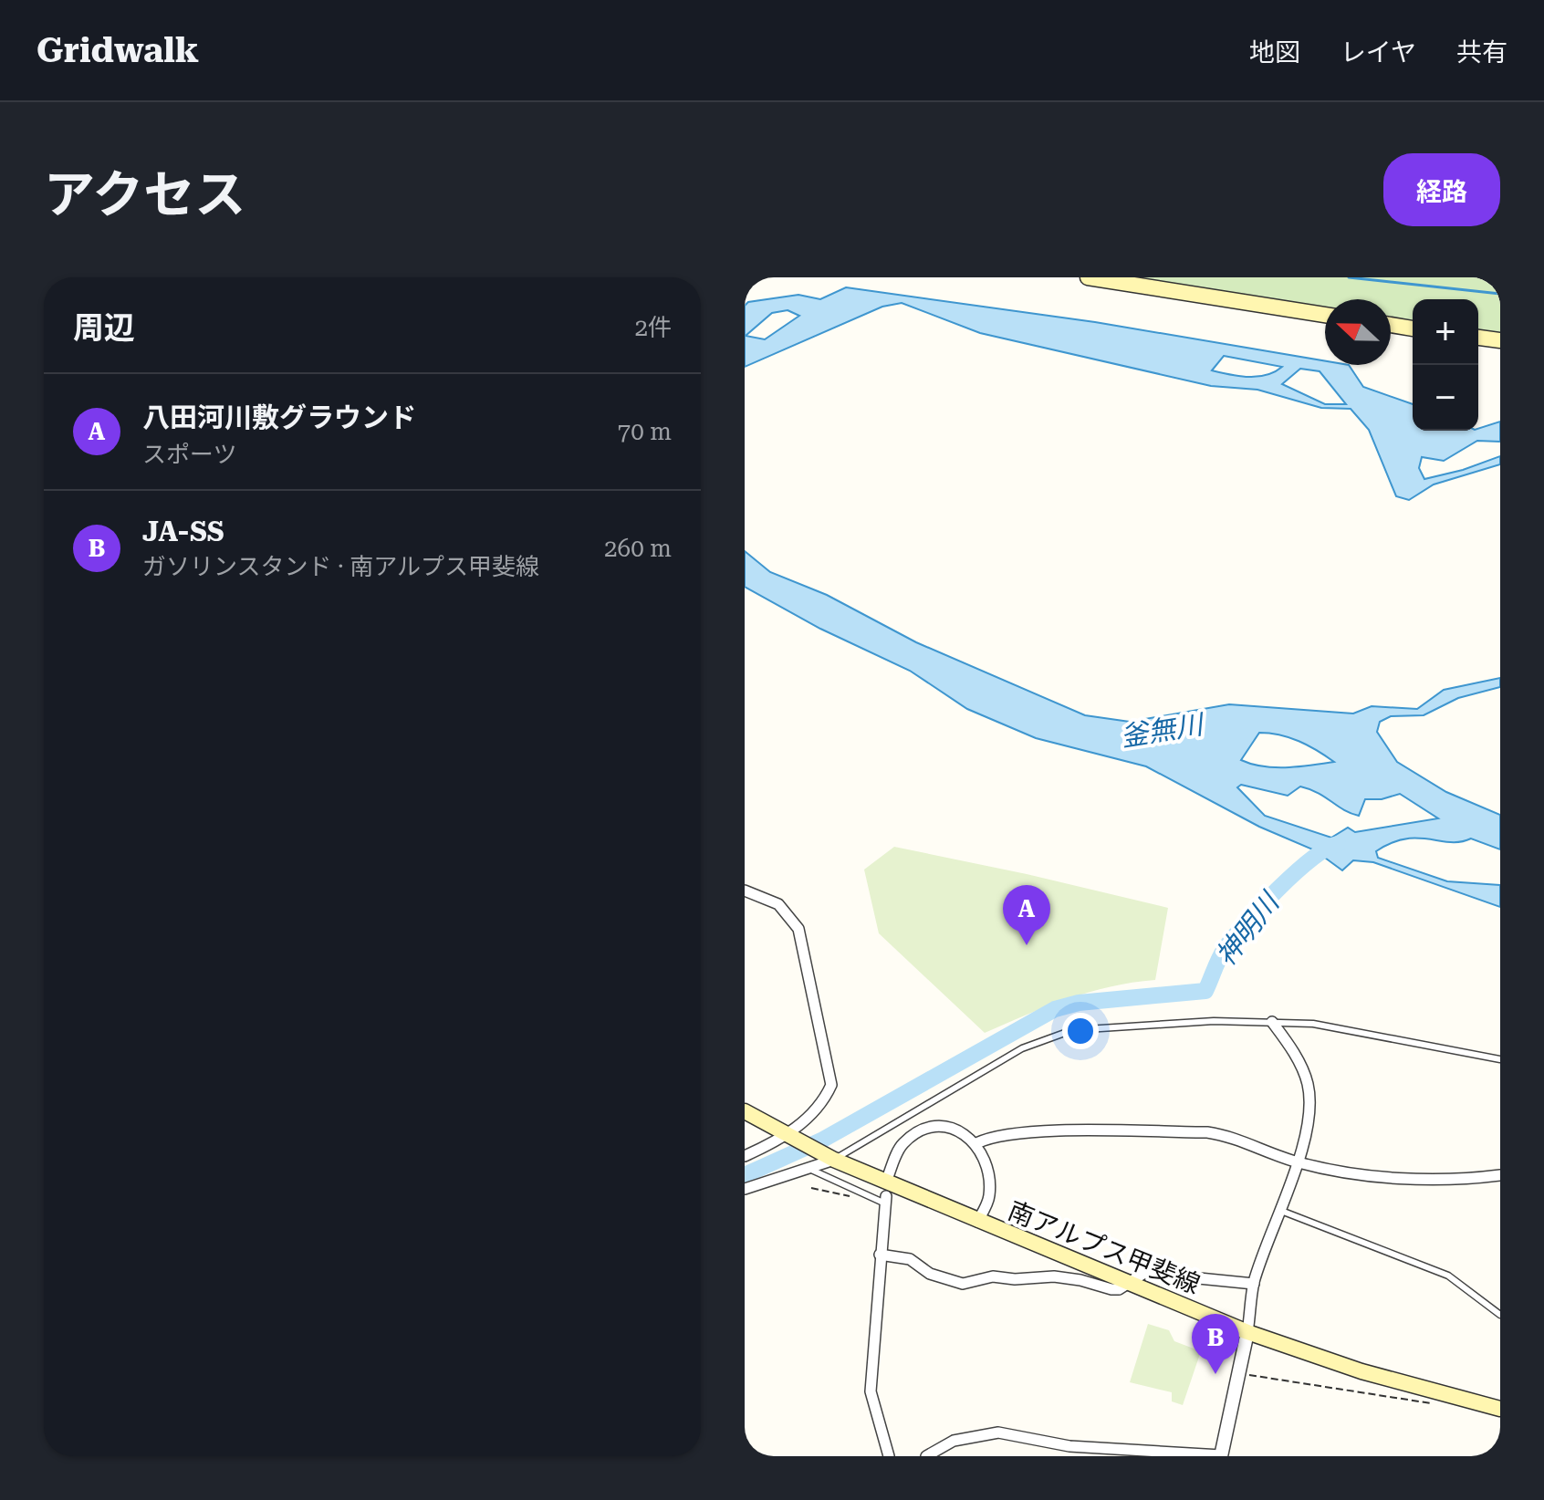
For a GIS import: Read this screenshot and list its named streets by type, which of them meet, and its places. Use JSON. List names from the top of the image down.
{
  "streets": {
    "main road": ["南アルプス甲斐線"]
  },
  "water": ["釜無川", "神明川"],
  "north": "left",
  "page": {
    "header": "Gridwalk",
    "nav": ["地図", "レイヤ", "共有"],
    "title": "アクセス",
    "buttons": "経路",
    "heading": ["周辺", "2件"],
    "map_buttons": ["+", "−"],
    "list": [
      {
        "mark": "A",
        "name": "八田河川敷グラウンド",
        "note": "スポーツ",
        "value": "70 m"
      },
      {
        "mark": "B",
        "name": "JA-SS",
        "note": "ガソリンスタンド · 南アルプス甲斐線",
        "value": "260 m"
      }
    ],
    "pins": ["A", "B"]
  }
}
